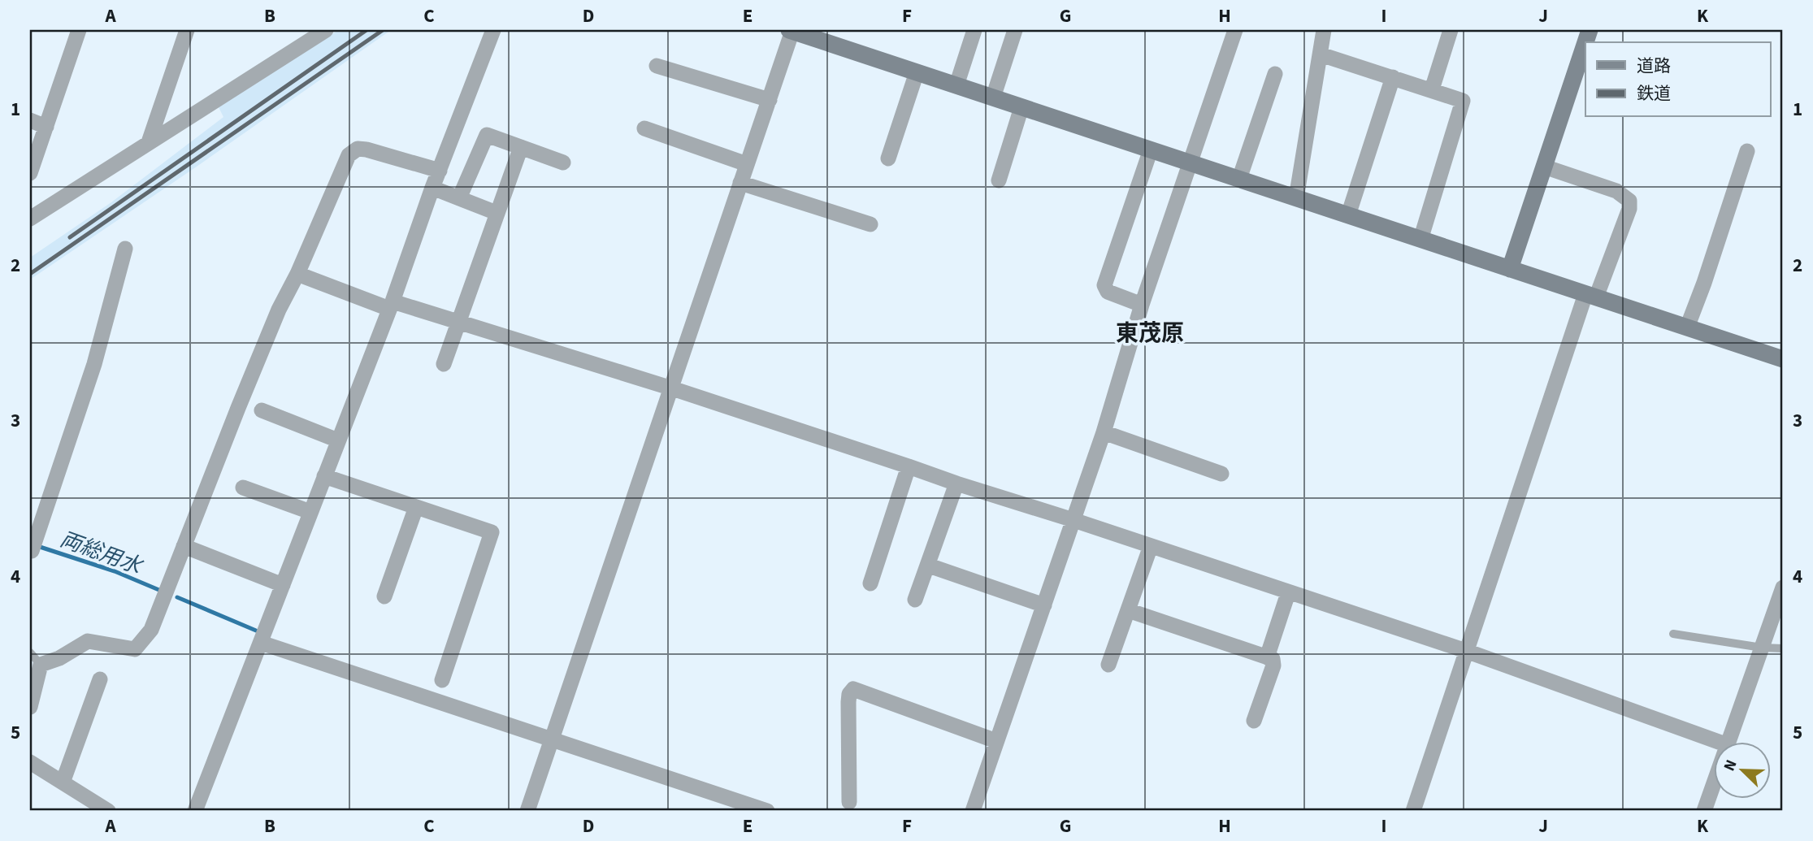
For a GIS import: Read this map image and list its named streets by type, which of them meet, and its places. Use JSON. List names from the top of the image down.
{
  "districts": ["東茂原"],
  "water": ["両総用水"],
  "legend": ["道路", "鉄道"],
  "north": "top left",
  "grid": {
    "columns": [
      "A",
      "B",
      "C",
      "D",
      "E",
      "F",
      "G",
      "H",
      "I",
      "J",
      "K"
    ],
    "rows": [
      "1",
      "2",
      "3",
      "4",
      "5"
    ]
  }
}
